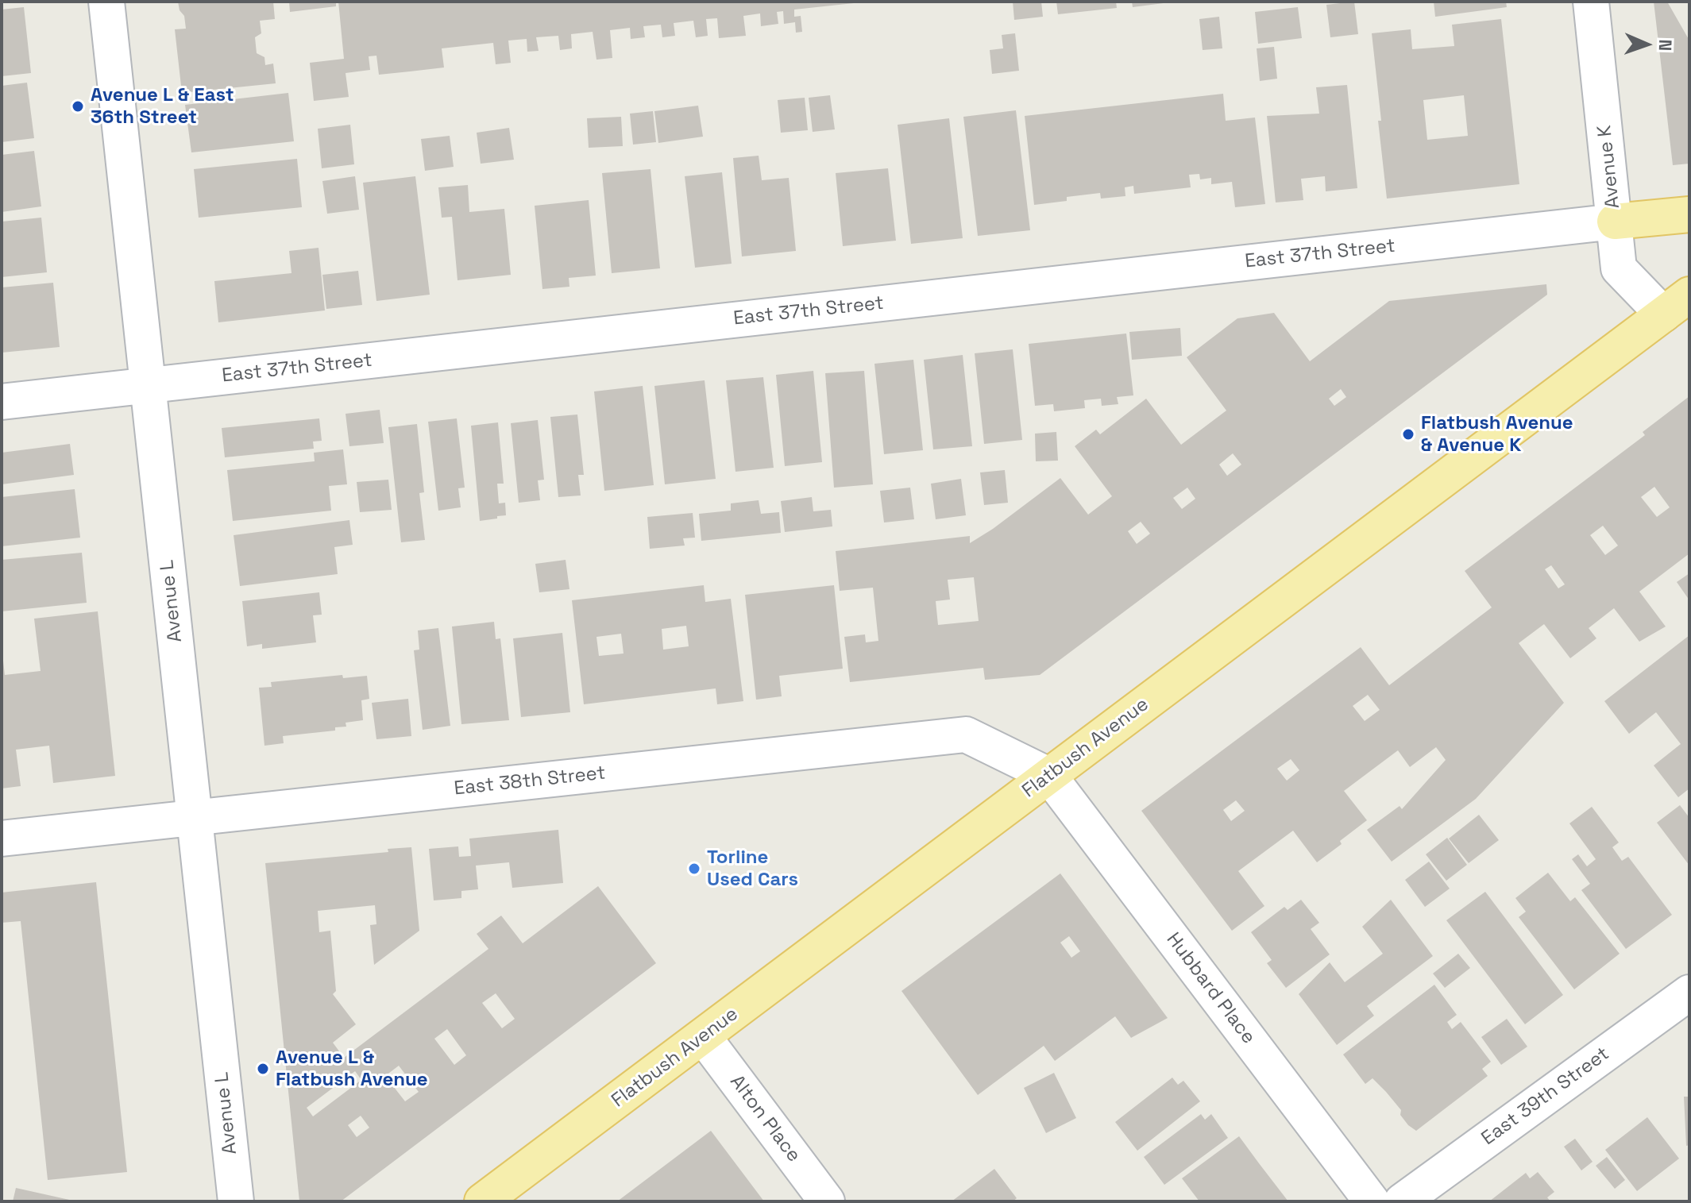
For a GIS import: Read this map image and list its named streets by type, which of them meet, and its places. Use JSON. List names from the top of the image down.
{
  "streets": {
    "main road": ["Flatbush Avenue"],
    "street": [
      "Avenue K",
      "East 37th Street",
      "Avenue L",
      "East 38th Street",
      "Hubbard Place",
      "East 39th Street",
      "Alton Place"
    ]
  },
  "crossings": [
    ["Avenue K", "East 37th Street"],
    ["Avenue K", "Flatbush Avenue"],
    ["East 37th Street", "Avenue L"],
    ["Avenue L", "East 38th Street"],
    ["Flatbush Avenue", "East 38th Street"],
    ["Flatbush Avenue", "Hubbard Place"],
    ["Flatbush Avenue", "Alton Place"],
    ["East 38th Street", "Hubbard Place"]
  ],
  "places": [
    "Avenue L & East 36th Street",
    "Flatbush Avenue & Avenue K",
    "Torline Used Cars",
    "Avenue L & Flatbush Avenue"
  ],
  "north": "right"
}
